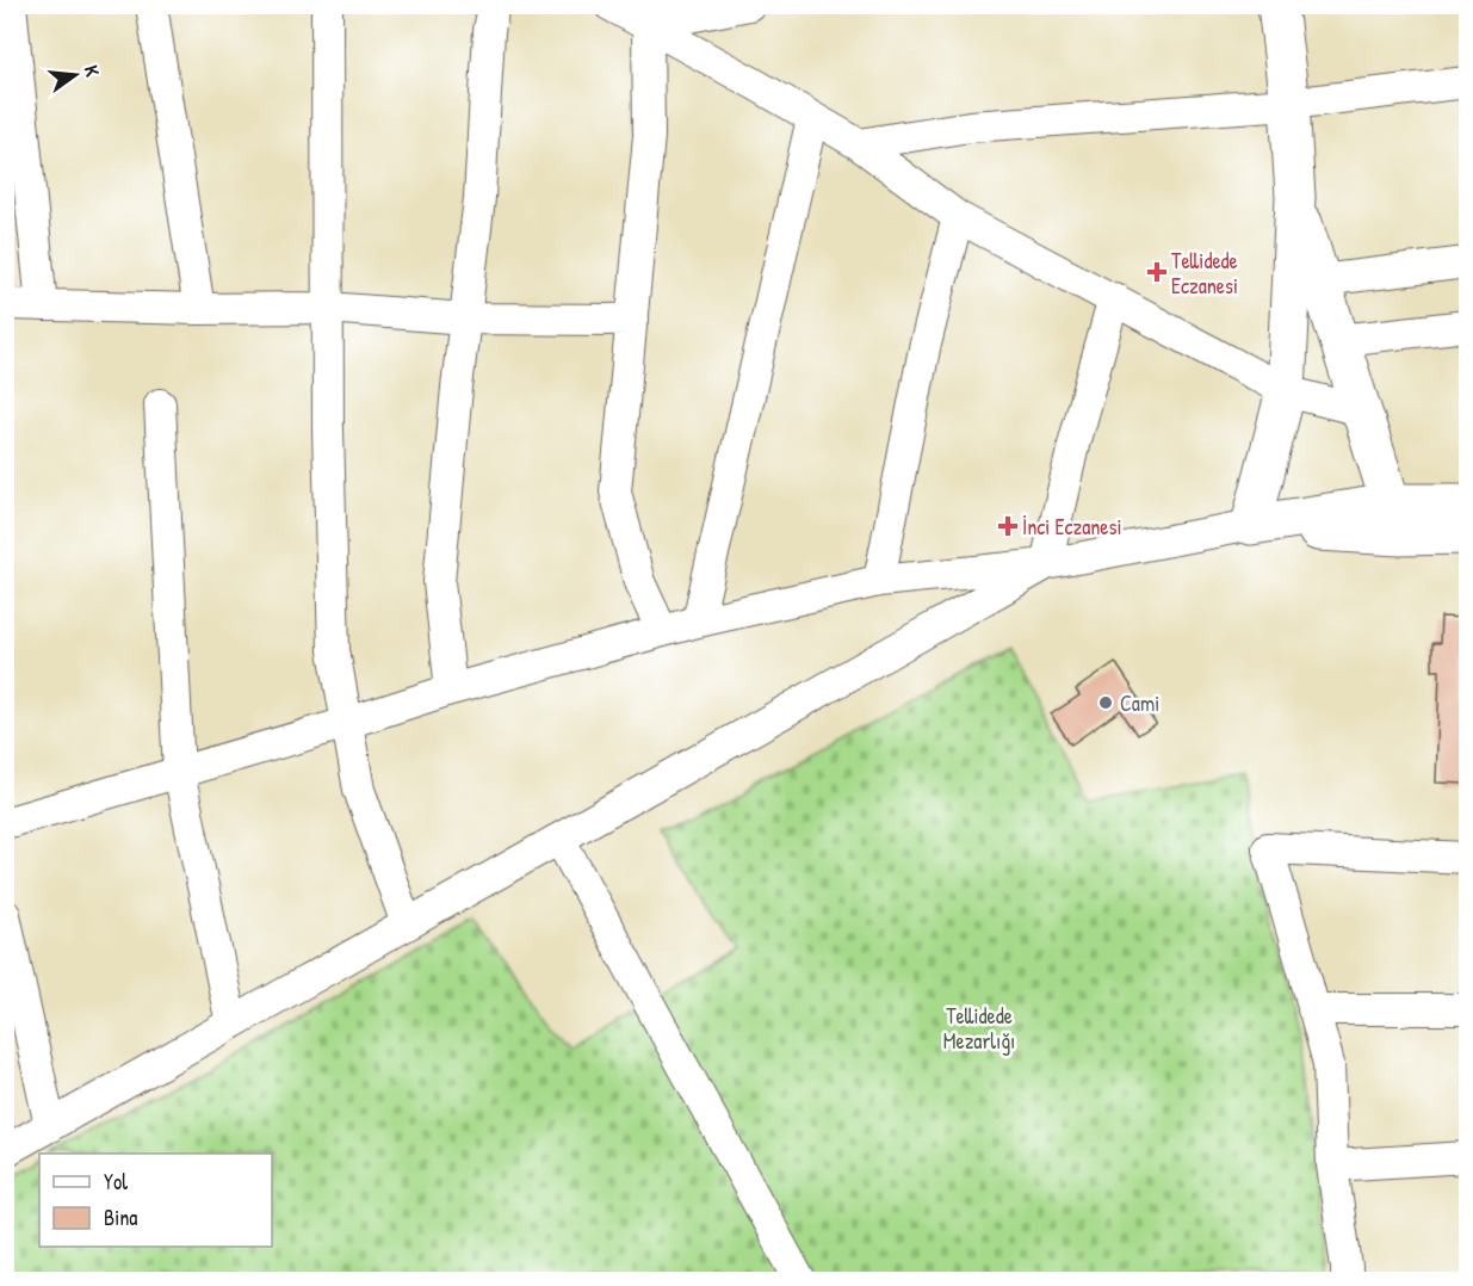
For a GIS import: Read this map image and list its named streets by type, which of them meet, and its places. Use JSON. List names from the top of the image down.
{
  "parks": ["Tellidede Mezarlığı"],
  "places": {
    "health": ["Tellidede Eczanesi", "İnci Eczanesi"],
    "other": ["Cami"]
  },
  "legend": ["Yol", "Bina"],
  "north": "right"
}
